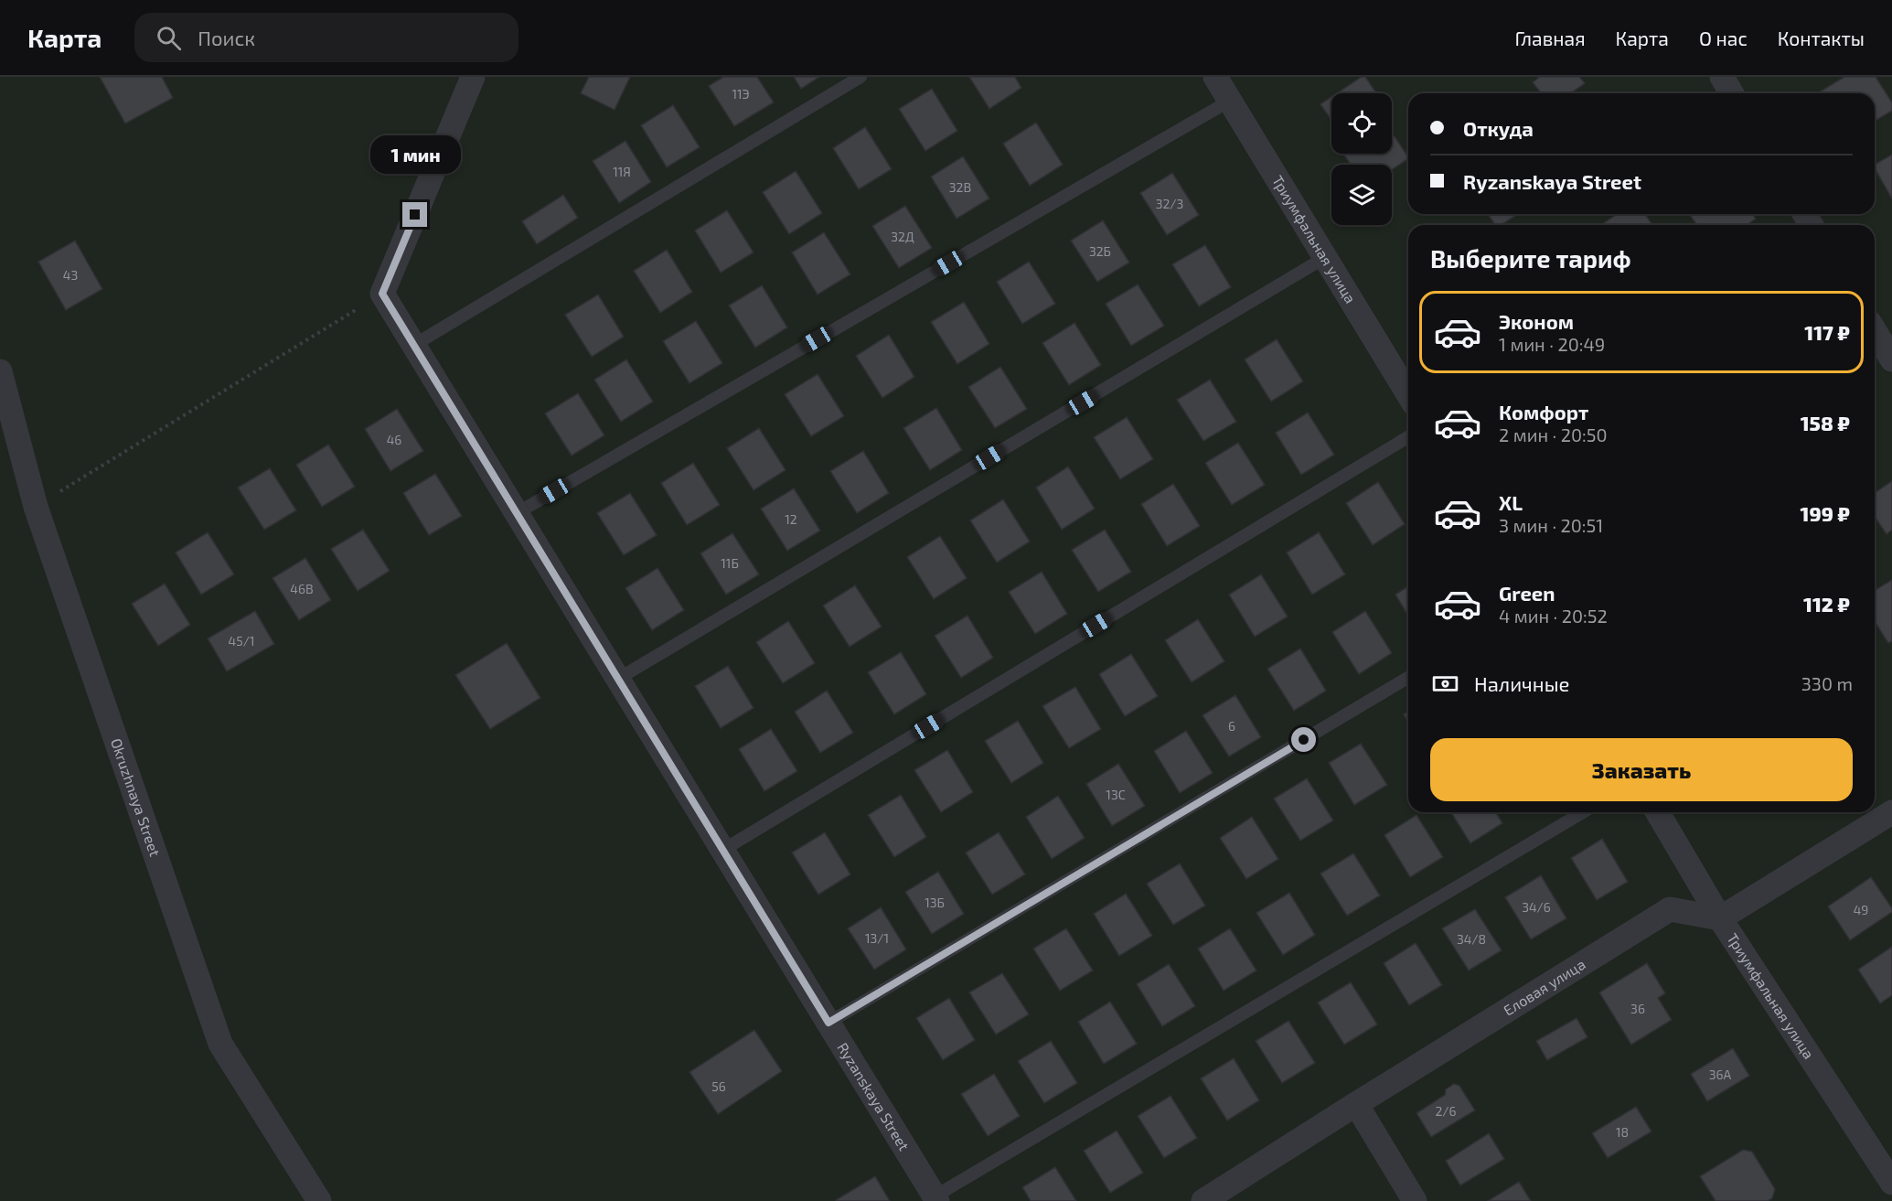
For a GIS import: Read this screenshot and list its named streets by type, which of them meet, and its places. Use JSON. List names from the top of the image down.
{
  "streets": {
    "street": [
      "Триумфальная улица",
      "Okruzhnaya Street",
      "Еловая улица",
      "Ryzanskaya Street"
    ]
  },
  "crossings": [
    ["Триумфальная улица", "Еловая улица"]
  ],
  "house_numbers": [
    "11Э",
    "11Я",
    "32В",
    "32/3",
    "32Д",
    "32Б",
    "43",
    "46",
    "12",
    "11Б",
    "46В",
    "45/1",
    "6",
    "13С",
    "13Б",
    "34/6",
    "49",
    "13/1",
    "34/8",
    "36",
    "36А",
    "56",
    "2/6",
    "18"
  ],
  "page": {
    "header": "Карта",
    "search": "Поиск",
    "nav": [
      "Главная",
      "Карта",
      "О нас",
      "Контакты"
    ],
    "banner": ["Откуда", "Ryzanskaya Street"],
    "bubble": "1 мин",
    "heading": "Выберите тариф",
    "list": [
      {
        "name": "Эконом",
        "note": "1 мин · 20:49",
        "value": "117 ₽"
      },
      {
        "name": "Комфорт",
        "note": "2 мин · 20:50",
        "value": "158 ₽"
      },
      {
        "name": "XL",
        "note": "3 мин · 20:51",
        "value": "199 ₽"
      },
      {
        "name": "Green",
        "note": "4 мин · 20:52",
        "value": "112 ₽"
      }
    ],
    "pay": ["Наличные", "330 m"],
    "buttons": "Заказать"
  }
}
